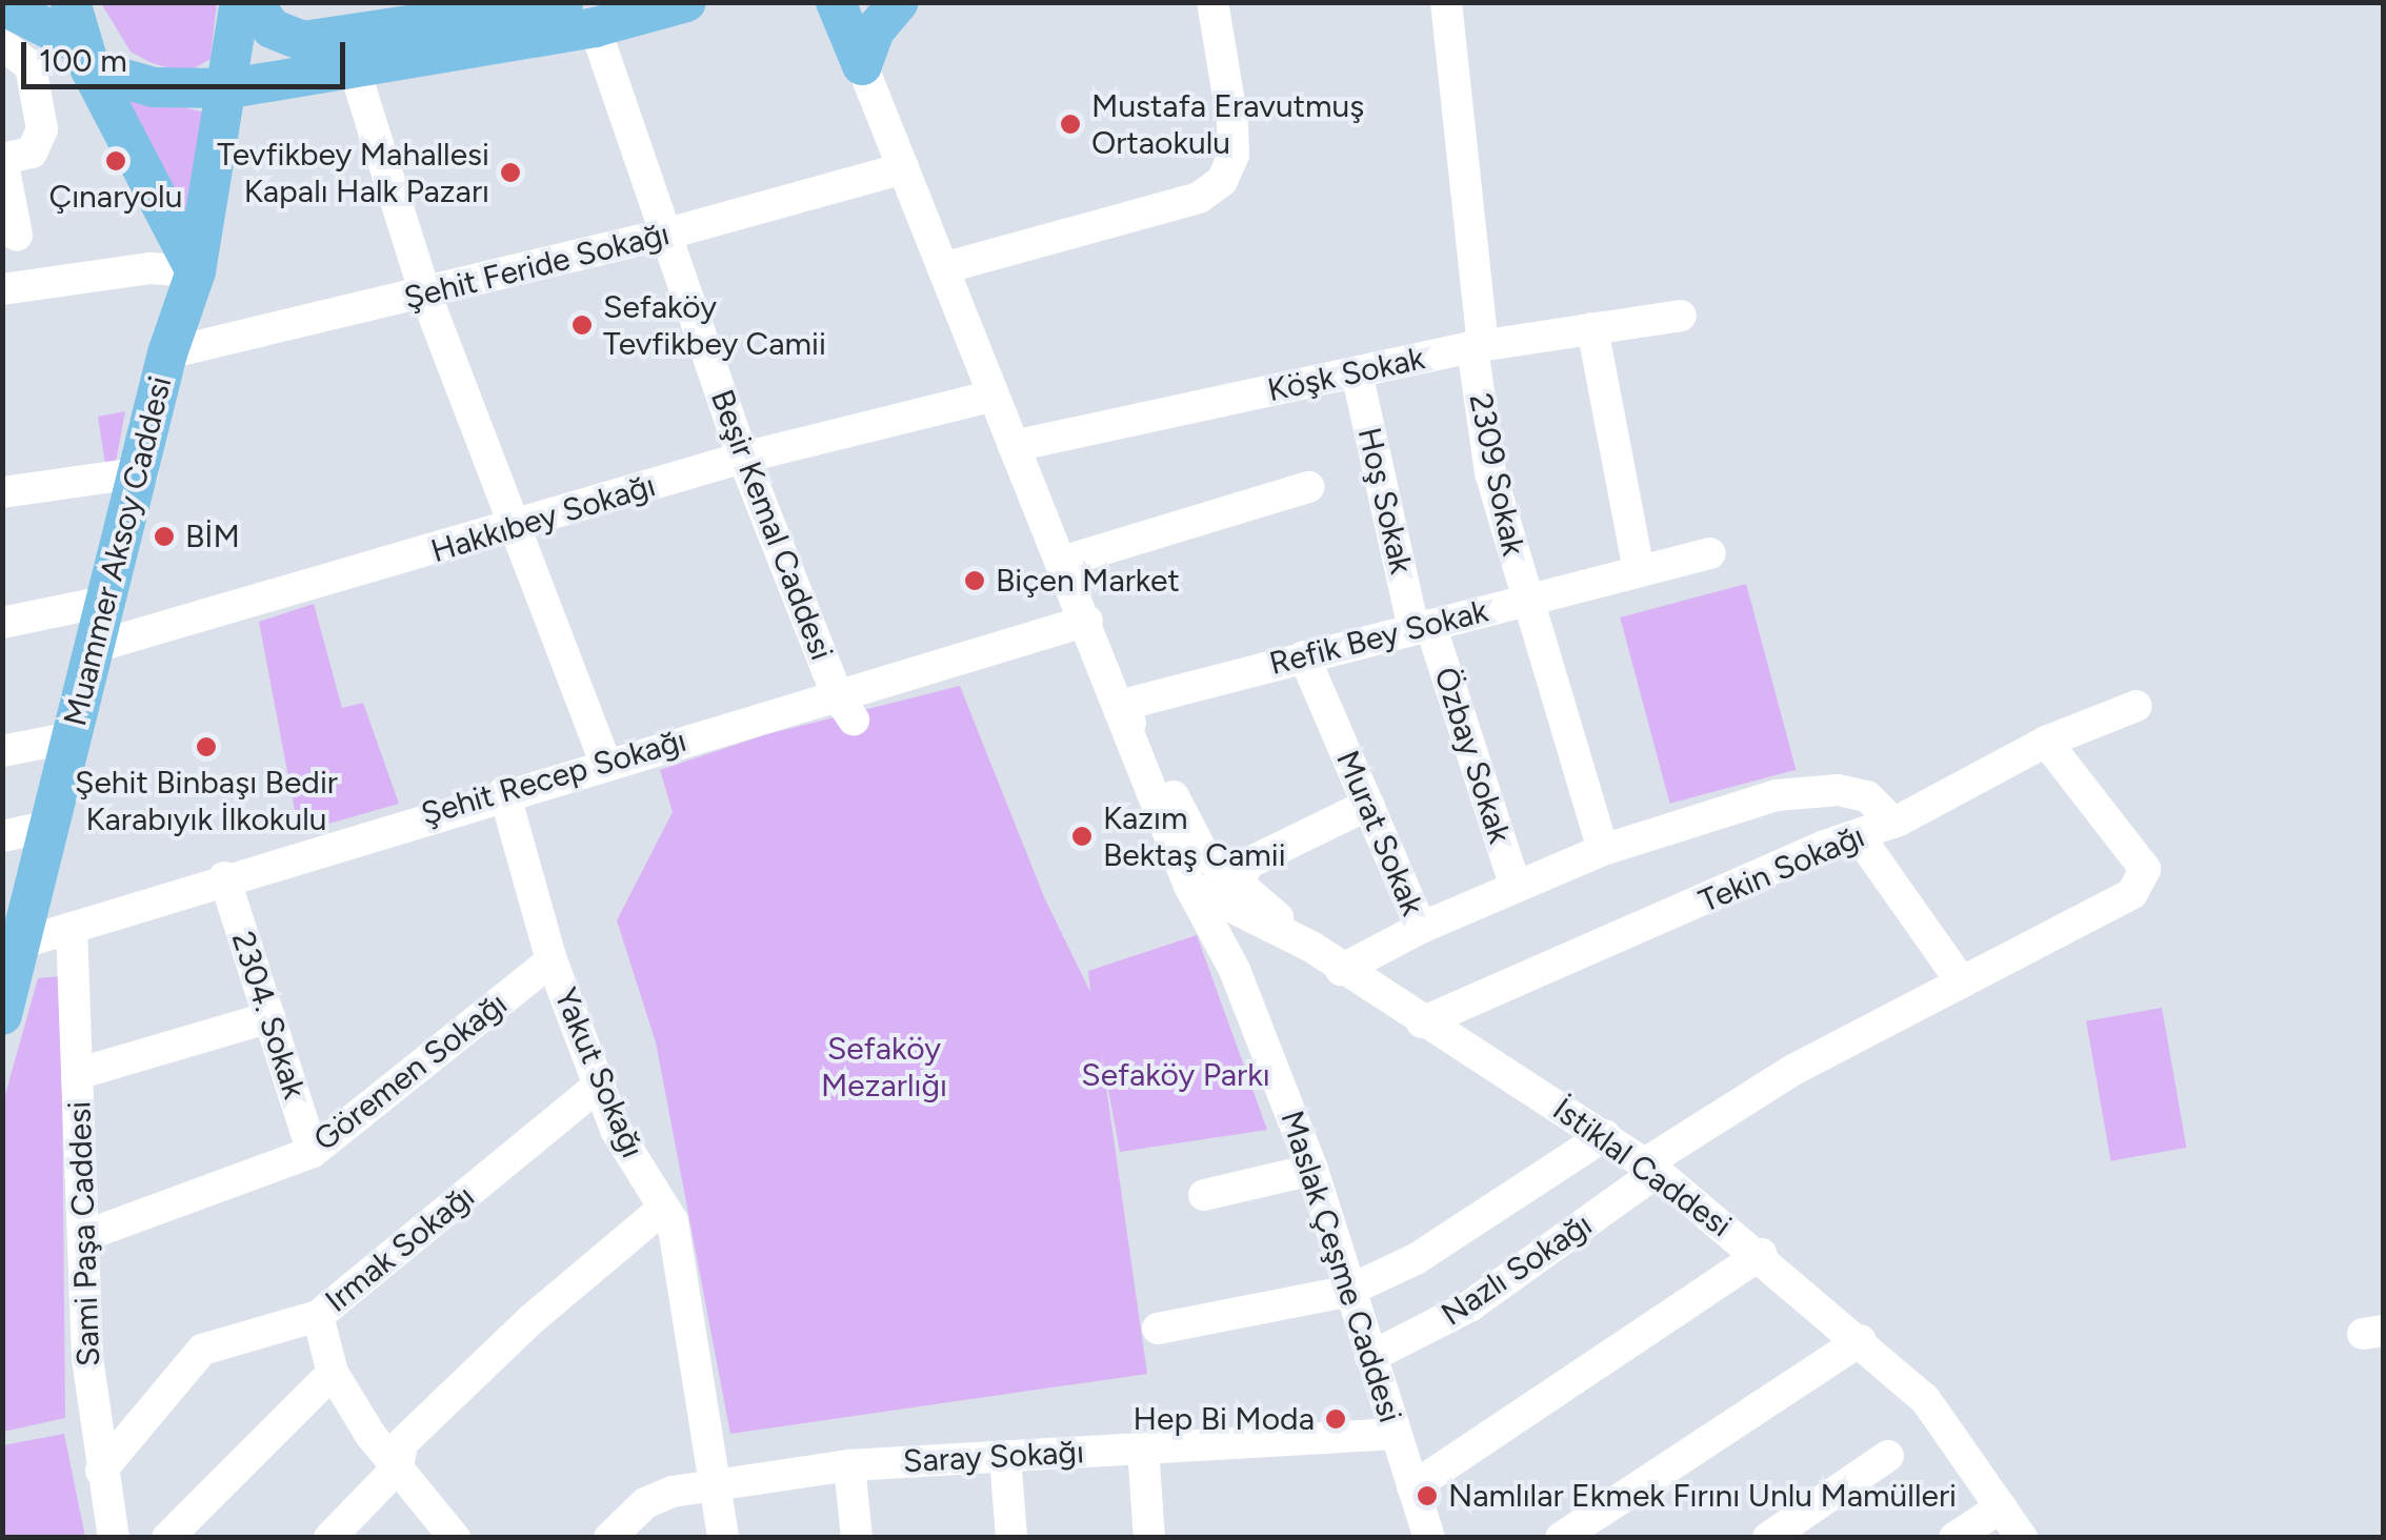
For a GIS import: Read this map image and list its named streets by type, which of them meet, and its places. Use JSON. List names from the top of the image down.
{
  "streets": {
    "main road": ["Muammer Aksoy Caddesi"],
    "street": [
      "Şehit Feride Sokağı",
      "Köşk Sokak",
      "2309 Sokak",
      "Hoş Sokak",
      "Hakkıbey Sokağı",
      "Beşir Kemal Caddesi",
      "Refik Bey Sokak",
      "Özbay Sokak",
      "Şehit Recep Sokağı",
      "Murat Sokak",
      "Tekin Sokağı",
      "2304. Sokak",
      "Göremen Sokağı",
      "Yakut Sokağı",
      "İstiklal Caddesi",
      "Sami Paşa Caddesi",
      "Irmak Sokağı",
      "Maslak Çeşme Caddesi",
      "Nazlı Sokağı",
      "Saray Sokağı"
    ]
  },
  "crossings": [
    ["Şehit Feride Sokağı", "Beşir Kemal Caddesi"],
    ["Şehit Feride Sokağı", "Muammer Aksoy Caddesi"],
    ["Köşk Sokak", "2309 Sokak"],
    ["Köşk Sokak", "Hoş Sokak"],
    ["2309 Sokak", "Refik Bey Sokak"],
    ["Hoş Sokak", "Refik Bey Sokak"],
    ["Hoş Sokak", "Özbay Sokak"],
    ["Hakkıbey Sokağı", "Beşir Kemal Caddesi"],
    ["Hakkıbey Sokağı", "Muammer Aksoy Caddesi"],
    ["Beşir Kemal Caddesi", "Şehit Recep Sokağı"],
    ["Muammer Aksoy Caddesi", "Şehit Recep Sokağı"],
    ["Refik Bey Sokak", "Özbay Sokak"],
    ["Refik Bey Sokak", "Murat Sokak"],
    ["Refik Bey Sokak", "Maslak Çeşme Caddesi"],
    ["Şehit Recep Sokağı", "2304. Sokak"],
    ["Şehit Recep Sokağı", "Yakut Sokağı"],
    ["Şehit Recep Sokağı", "Sami Paşa Caddesi"],
    ["Murat Sokak", "İstiklal Caddesi"],
    ["Tekin Sokağı", "İstiklal Caddesi"],
    ["Tekin Sokağı", "Nazlı Sokağı"],
    ["2304. Sokak", "Göremen Sokağı"],
    ["Göremen Sokağı", "Yakut Sokağı"],
    ["Göremen Sokağı", "Sami Paşa Caddesi"],
    ["Yakut Sokağı", "Irmak Sokağı"],
    ["Yakut Sokağı", "Saray Sokağı"],
    ["İstiklal Caddesi", "Maslak Çeşme Caddesi"],
    ["İstiklal Caddesi", "Nazlı Sokağı"],
    ["Sami Paşa Caddesi", "Irmak Sokağı"],
    ["Maslak Çeşme Caddesi", "Nazlı Sokağı"],
    ["Maslak Çeşme Caddesi", "Saray Sokağı"]
  ],
  "parks": ["Sefaköy Mezarlığı", "Sefaköy Parkı"],
  "places": [
    "Mustafa Eravutmuş Ortaokulu",
    "Çınaryolu",
    "Tevfikbey Mahallesi Kapalı Halk Pazarı",
    "Sefaköy Tevfikbey Camii",
    "BİM",
    "Biçen Market",
    "Şehit Binbaşı Bedir Karabıyık İlkokulu",
    "Kazım Bektaş Camii",
    "Hep Bi Moda",
    "Namlılar Ekmek Fırını Unlu Mamülleri"
  ],
  "scale_bar": "100 m"
}
